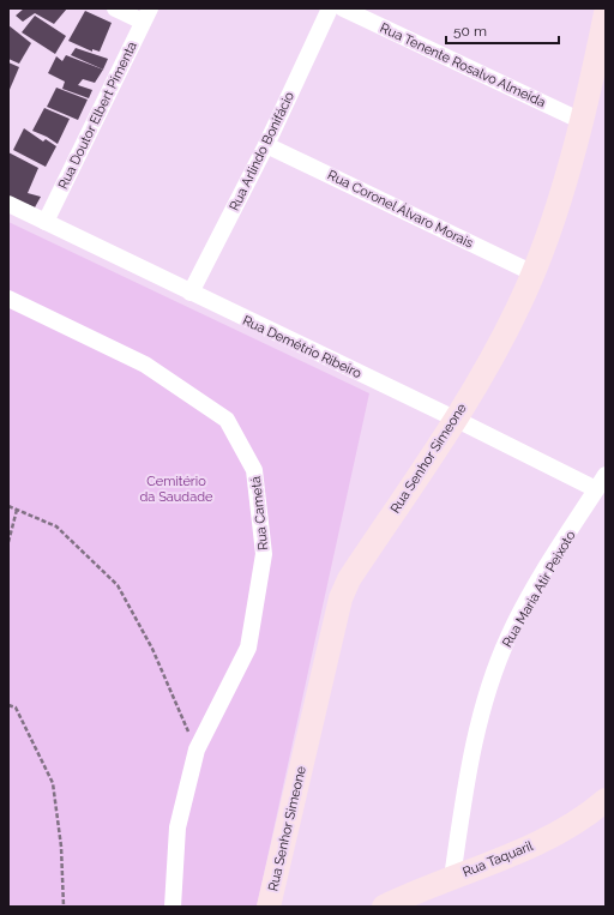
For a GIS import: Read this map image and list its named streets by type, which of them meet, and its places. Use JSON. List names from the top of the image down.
{
  "streets": {
    "street": [
      "Rua Tenente Rosalvo Almeida",
      "Rua Doutor Elbert Pimenta",
      "Rua Arlindo Bonifácio",
      "Rua Coronel Álvaro Morais",
      "Rua Demétrio Ribeiro",
      "Rua Senhor Simeone",
      "Rua Cametá",
      "Rua Maria Atir Peixoto",
      "Rua Taquaril"
    ]
  },
  "crossings": [
    ["Rua Tenente Rosalvo Almeida", "Rua Senhor Simeone"],
    ["Rua Doutor Elbert Pimenta", "Rua Demétrio Ribeiro"],
    ["Rua Arlindo Bonifácio", "Rua Coronel Álvaro Morais"],
    ["Rua Arlindo Bonifácio", "Rua Demétrio Ribeiro"],
    ["Rua Coronel Álvaro Morais", "Rua Senhor Simeone"],
    ["Rua Demétrio Ribeiro", "Rua Senhor Simeone"],
    ["Rua Demétrio Ribeiro", "Rua Maria Atir Peixoto"],
    ["Rua Maria Atir Peixoto", "Rua Taquaril"]
  ],
  "parks": ["Cemitério da Saudade"],
  "scale_bar": "50 m"
}
